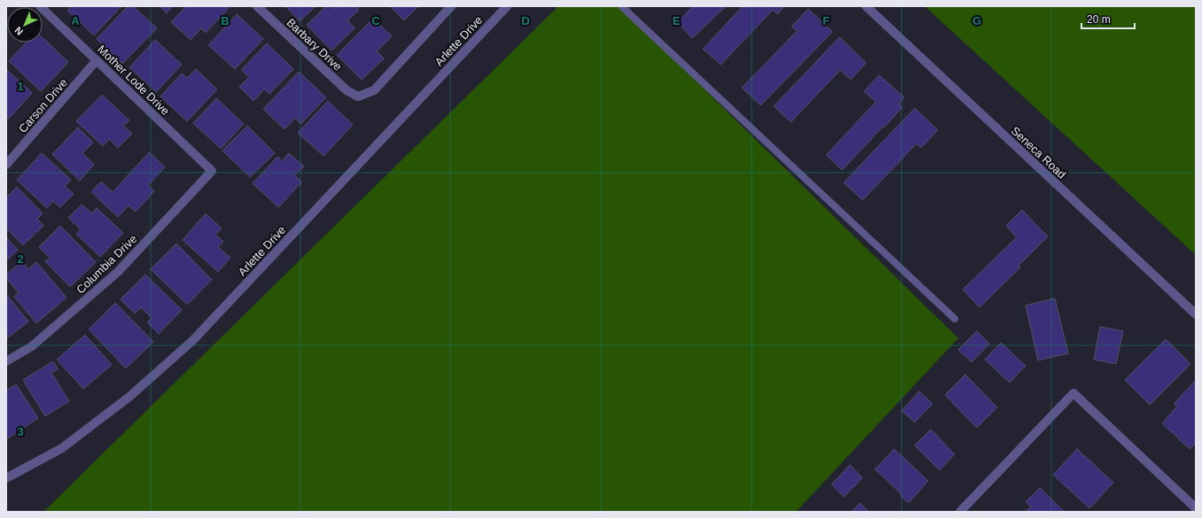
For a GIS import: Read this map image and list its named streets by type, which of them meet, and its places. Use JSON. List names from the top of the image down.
{
  "streets": {
    "street": [
      "Arlette Drive",
      "Barbary Drive",
      "Mother Lode Drive",
      "Carson Drive",
      "Seneca Road",
      "Columbia Drive"
    ]
  },
  "crossings": [
    ["Mother Lode Drive", "Carson Drive"],
    ["Mother Lode Drive", "Columbia Drive"]
  ],
  "scale_bar": "20 m",
  "north": "bottom left",
  "grid": {
    "columns": [
      "A",
      "B",
      "C",
      "D",
      "E",
      "F",
      "G"
    ],
    "rows": ["1", "2", "3"]
  }
}
